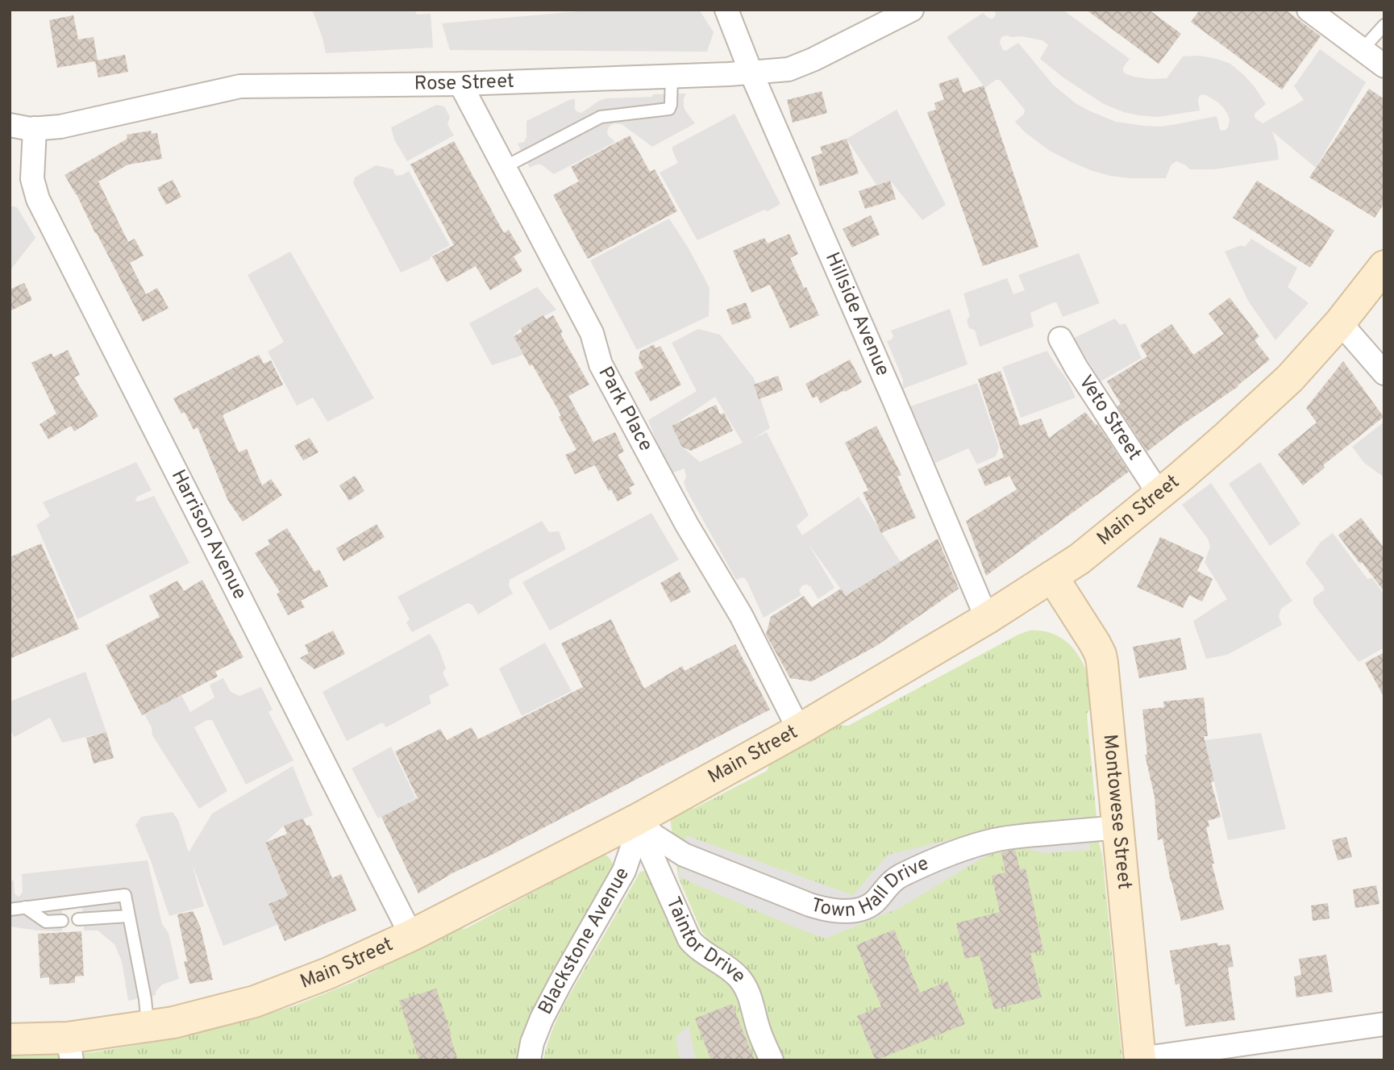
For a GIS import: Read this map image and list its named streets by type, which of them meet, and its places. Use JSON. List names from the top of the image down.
{
  "streets": {
    "street": [
      "Rose Street",
      "Hillside Avenue",
      "Park Place",
      "Veto Street",
      "Main Street",
      "Harrison Avenue",
      "Montowese Street",
      "Town Hall Drive",
      "Taintor Drive",
      "Blackstone Avenue"
    ]
  },
  "crossings": [
    ["Rose Street", "Hillside Avenue"],
    ["Rose Street", "Park Place"],
    ["Rose Street", "Harrison Avenue"],
    ["Hillside Avenue", "Main Street"],
    ["Park Place", "Main Street"],
    ["Veto Street", "Main Street"],
    ["Main Street", "Harrison Avenue"],
    ["Main Street", "Montowese Street"],
    ["Main Street", "Town Hall Drive"],
    ["Main Street", "Taintor Drive"],
    ["Main Street", "Blackstone Avenue"],
    ["Montowese Street", "Town Hall Drive"],
    ["Town Hall Drive", "Taintor Drive"],
    ["Town Hall Drive", "Blackstone Avenue"],
    ["Taintor Drive", "Blackstone Avenue"]
  ]
}
